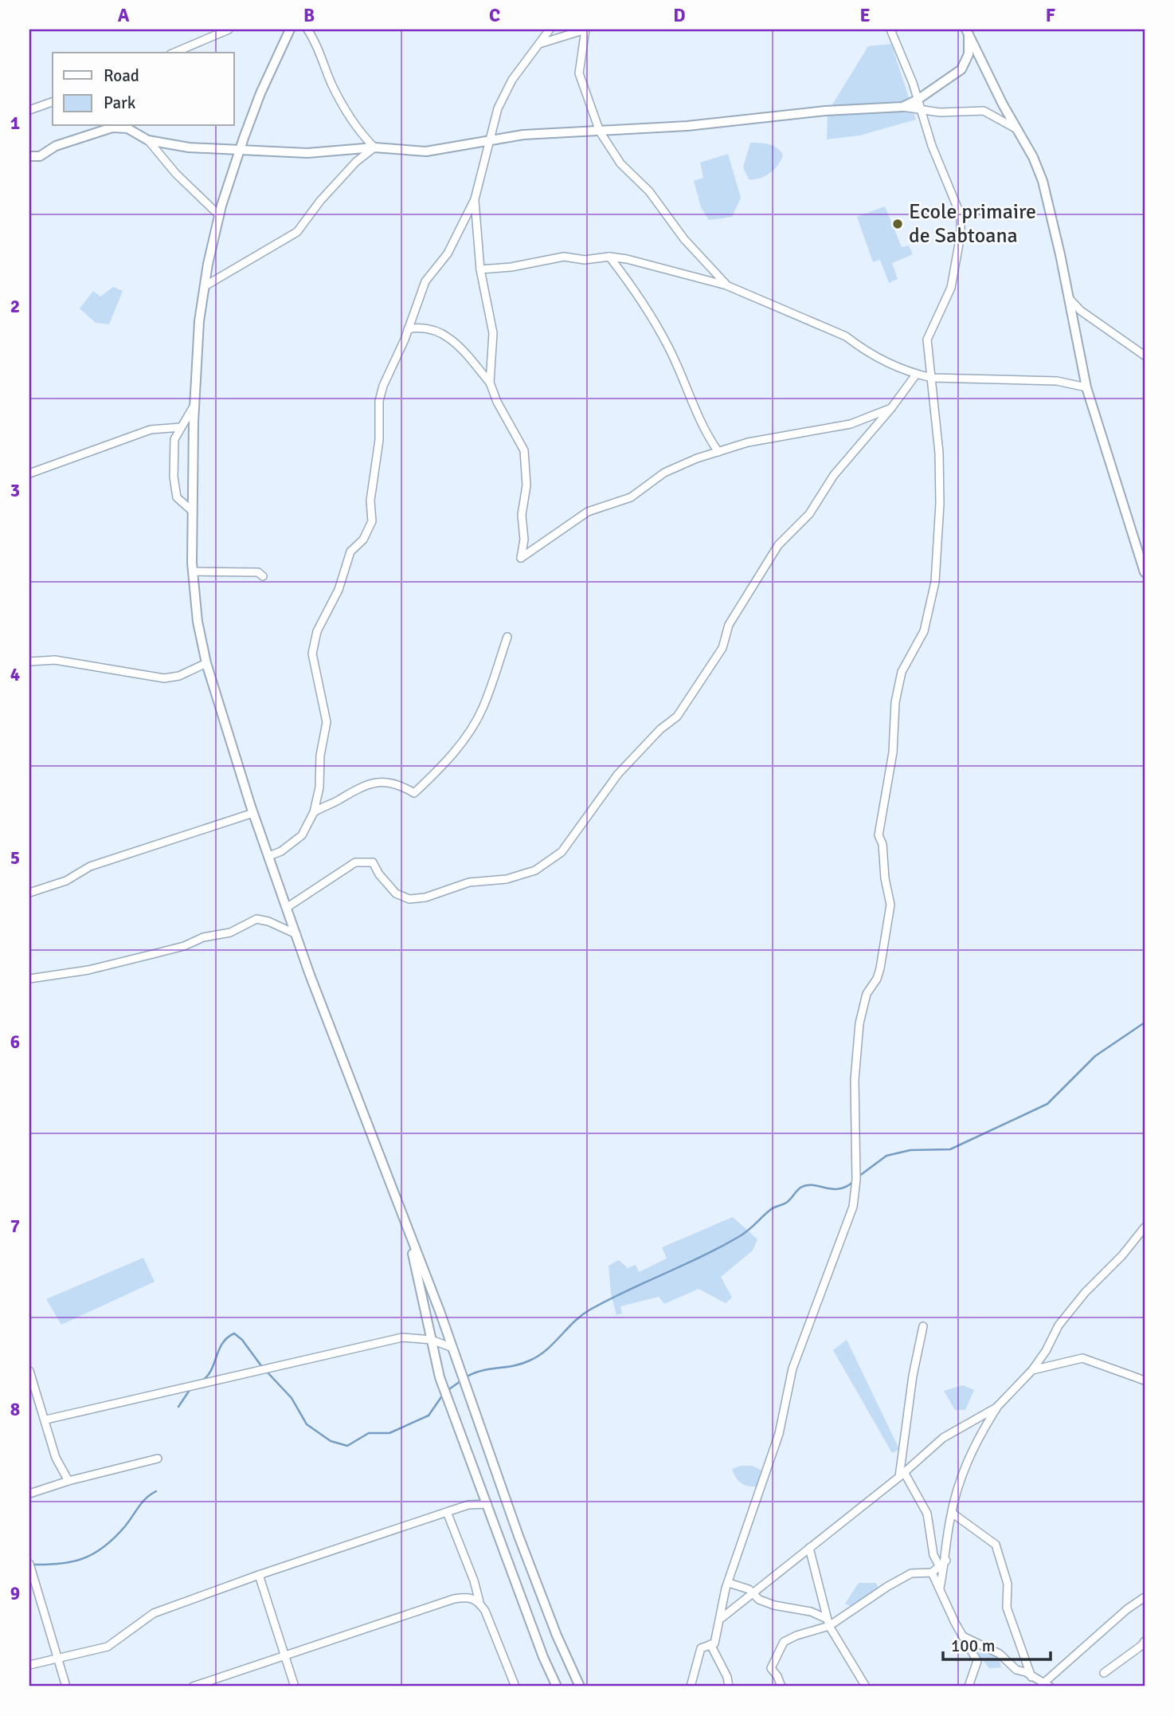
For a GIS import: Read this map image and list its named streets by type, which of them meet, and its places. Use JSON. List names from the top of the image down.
{
  "places": ["Ecole primaire de Sabtoana"],
  "legend": ["Road", "Park"],
  "scale_bar": "100 m",
  "grid": {
    "columns": [
      "A",
      "B",
      "C",
      "D",
      "E",
      "F"
    ],
    "rows": [
      "1",
      "2",
      "3",
      "4",
      "5",
      "6",
      "7",
      "8",
      "9"
    ]
  }
}
